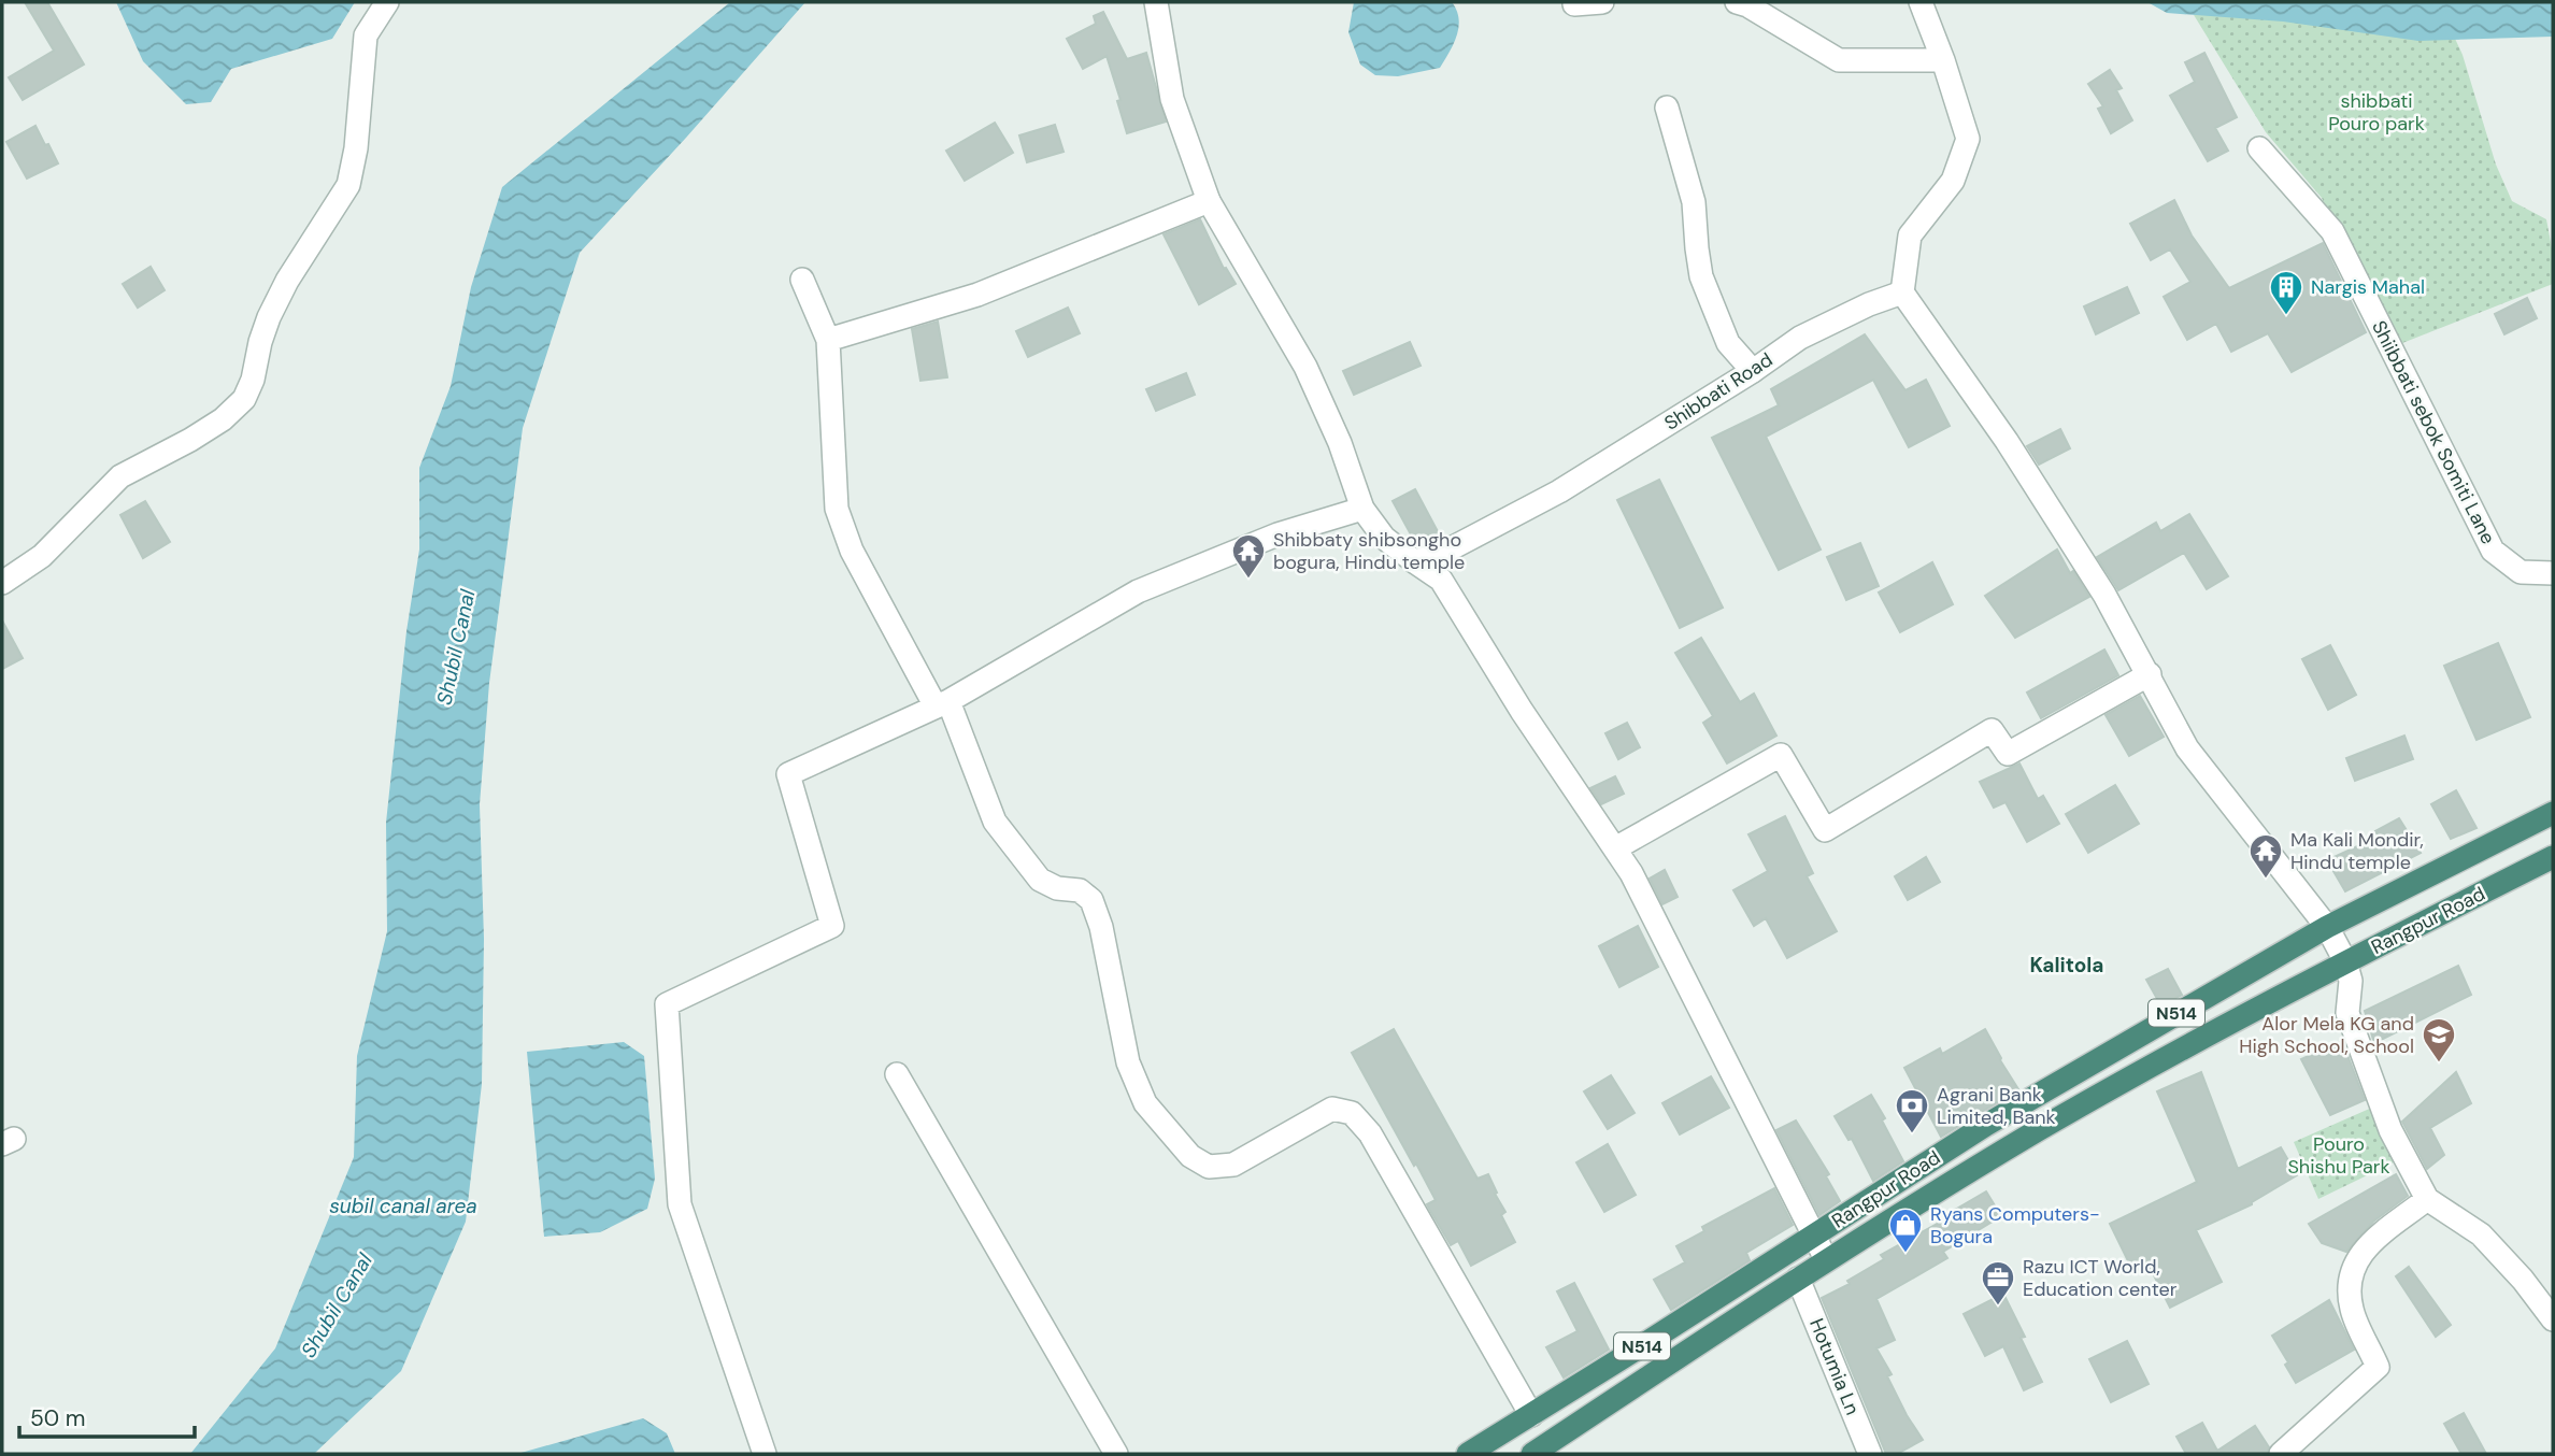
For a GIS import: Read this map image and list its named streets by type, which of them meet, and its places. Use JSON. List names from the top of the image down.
{
  "streets": {
    "highway": ["Rangpur Road", "N514"],
    "street": ["Shibbati Road", "Shiibbati sebok Somiti Lane", "Hotumia Ln"]
  },
  "crossings": [
    ["Rangpur Road", "Hotumia Ln"]
  ],
  "districts": ["Kalitola"],
  "water": ["Shubil Canal", "subil canal area"],
  "parks": ["shibbati Pouro park", "Pouro Shishu Park"],
  "places": {
    "building": ["Nargis Mahal"],
    "temple": ["Shibbaty shibsongho bogura, Hindu temple", "Ma Kali Mondir, Hindu temple"],
    "school or university": ["Alor Mela KG and High School, School"],
    "bank": ["Agrani Bank Limited, Bank"],
    "shop": ["Ryans Computers- Bogura"],
    "office": ["Razu ICT World, Education center"]
  },
  "scale_bar": "50 m"
}
